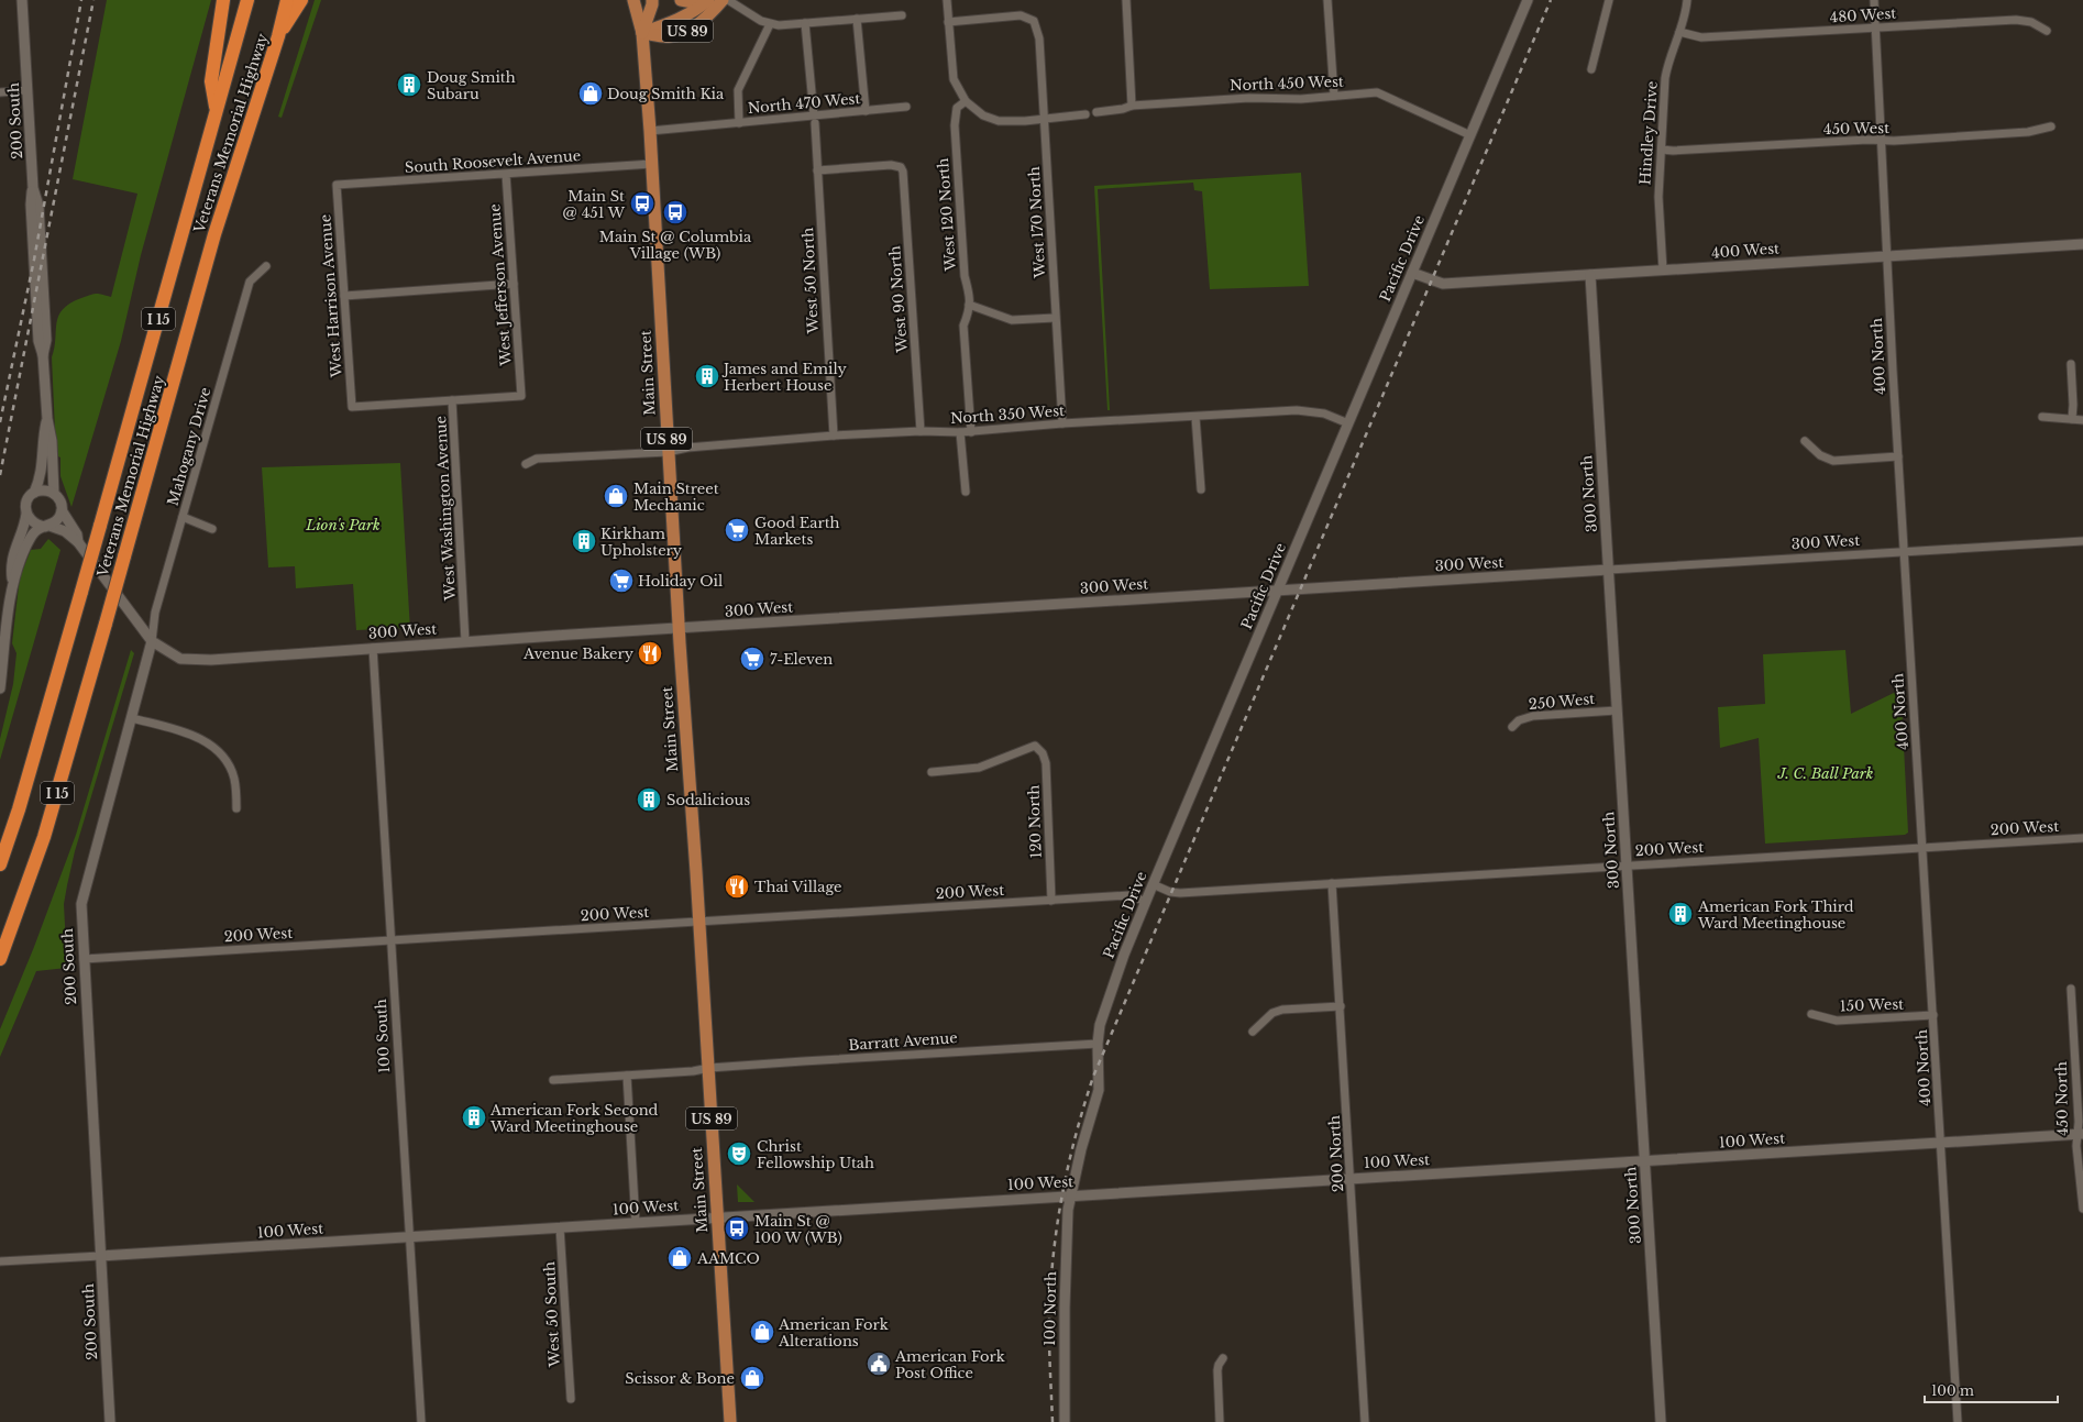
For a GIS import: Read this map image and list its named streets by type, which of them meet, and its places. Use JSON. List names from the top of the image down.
{
  "streets": {
    "highway": ["Veterans Memorial Highway", "I 15"],
    "main road": ["US 89", "Main Street"],
    "street": [
      "480 West",
      "North 450 West",
      "North 470 West",
      "200 South",
      "450 West",
      "Hindley Drive",
      "South Roosevelt Avenue",
      "West 120 North",
      "West 170 North",
      "400 West",
      "Pacific Drive",
      "West 50 North",
      "West Jefferson Avenue",
      "West Harrison Avenue",
      "West 90 North",
      "400 North",
      "North 350 West",
      "Mahogany Drive",
      "300 North",
      "West Washington Avenue",
      "300 West",
      "250 West",
      "120 North",
      "200 West",
      "150 West",
      "100 South",
      "Barratt Avenue",
      "450 North",
      "100 West",
      "200 North",
      "100 North",
      "West 50 South"
    ]
  },
  "crossings": [
    ["480 West", "Hindley Drive"],
    ["480 West", "400 North"],
    ["US 89", "Main Street"],
    ["North 450 West", "Pacific Drive"],
    ["North 470 West", "West 50 North"],
    ["North 470 West", "Main Street"],
    ["200 South", "Mahogany Drive"],
    ["200 South", "300 West"],
    ["200 South", "200 West"],
    ["200 South", "100 West"],
    ["450 West", "Hindley Drive"],
    ["450 West", "400 North"],
    ["Hindley Drive", "400 West"],
    ["South Roosevelt Avenue", "West Jefferson Avenue"],
    ["South Roosevelt Avenue", "West Harrison Avenue"],
    ["South Roosevelt Avenue", "Main Street"],
    ["West 120 North", "North 350 West"],
    ["West 170 North", "North 350 West"],
    ["400 West", "Pacific Drive"],
    ["400 West", "400 North"],
    ["400 West", "300 North"],
    ["Pacific Drive", "North 350 West"],
    ["Pacific Drive", "300 West"],
    ["Pacific Drive", "200 West"],
    ["Pacific Drive", "Barratt Avenue"],
    ["Pacific Drive", "100 West"],
    ["Pacific Drive", "100 North"],
    ["West 50 North", "West 90 North"],
    ["West 50 North", "North 350 West"],
    ["West Jefferson Avenue", "West Harrison Avenue"],
    ["West Jefferson Avenue", "West Washington Avenue"],
    ["West Harrison Avenue", "West Washington Avenue"],
    ["West 90 North", "North 350 West"],
    ["400 North", "300 West"],
    ["400 North", "200 West"],
    ["400 North", "150 West"],
    ["400 North", "100 West"],
    ["Main Street", "North 350 West"],
    ["Main Street", "300 West"],
    ["Main Street", "200 West"],
    ["Main Street", "Barratt Avenue"],
    ["Main Street", "100 West"],
    ["Mahogany Drive", "300 West"],
    ["300 North", "300 West"],
    ["300 North", "250 West"],
    ["300 North", "200 West"],
    ["300 North", "100 West"],
    ["West Washington Avenue", "300 West"],
    ["300 West", "100 South"],
    ["120 North", "200 West"],
    ["200 West", "100 South"],
    ["200 West", "200 North"],
    ["100 South", "100 West"],
    ["450 North", "100 West"],
    ["100 West", "200 North"],
    ["100 West", "100 North"],
    ["100 West", "West 50 South"]
  ],
  "parks": ["Lion's Park", "J. C. Ball Park"],
  "places": {
    "building": [
      "Doug Smith Subaru",
      "James and Emily Herbert House",
      "Kirkham Upholstery",
      "Sodalicious",
      "American Fork Third Ward Meetinghouse",
      "American Fork Second Ward Meetinghouse"
    ],
    "shop": [
      "Doug Smith Kia",
      "Main Street Mechanic",
      "AAMCO",
      "American Fork Alterations",
      "Scissor & Bone"
    ],
    "bus stop": ["Main St @ 451 W", "Main St @ Columbia Village (WB)", "Main St @ 100 W (WB)"],
    "supermarket": ["Good Earth Markets", "Holiday Oil", "7-Eleven"],
    "restaurant": ["Avenue Bakery", "Thai Village"],
    "theatre": ["Christ Fellowship Utah"],
    "public building": ["American Fork Post Office"]
  },
  "scale_bar": "100 m"
}
